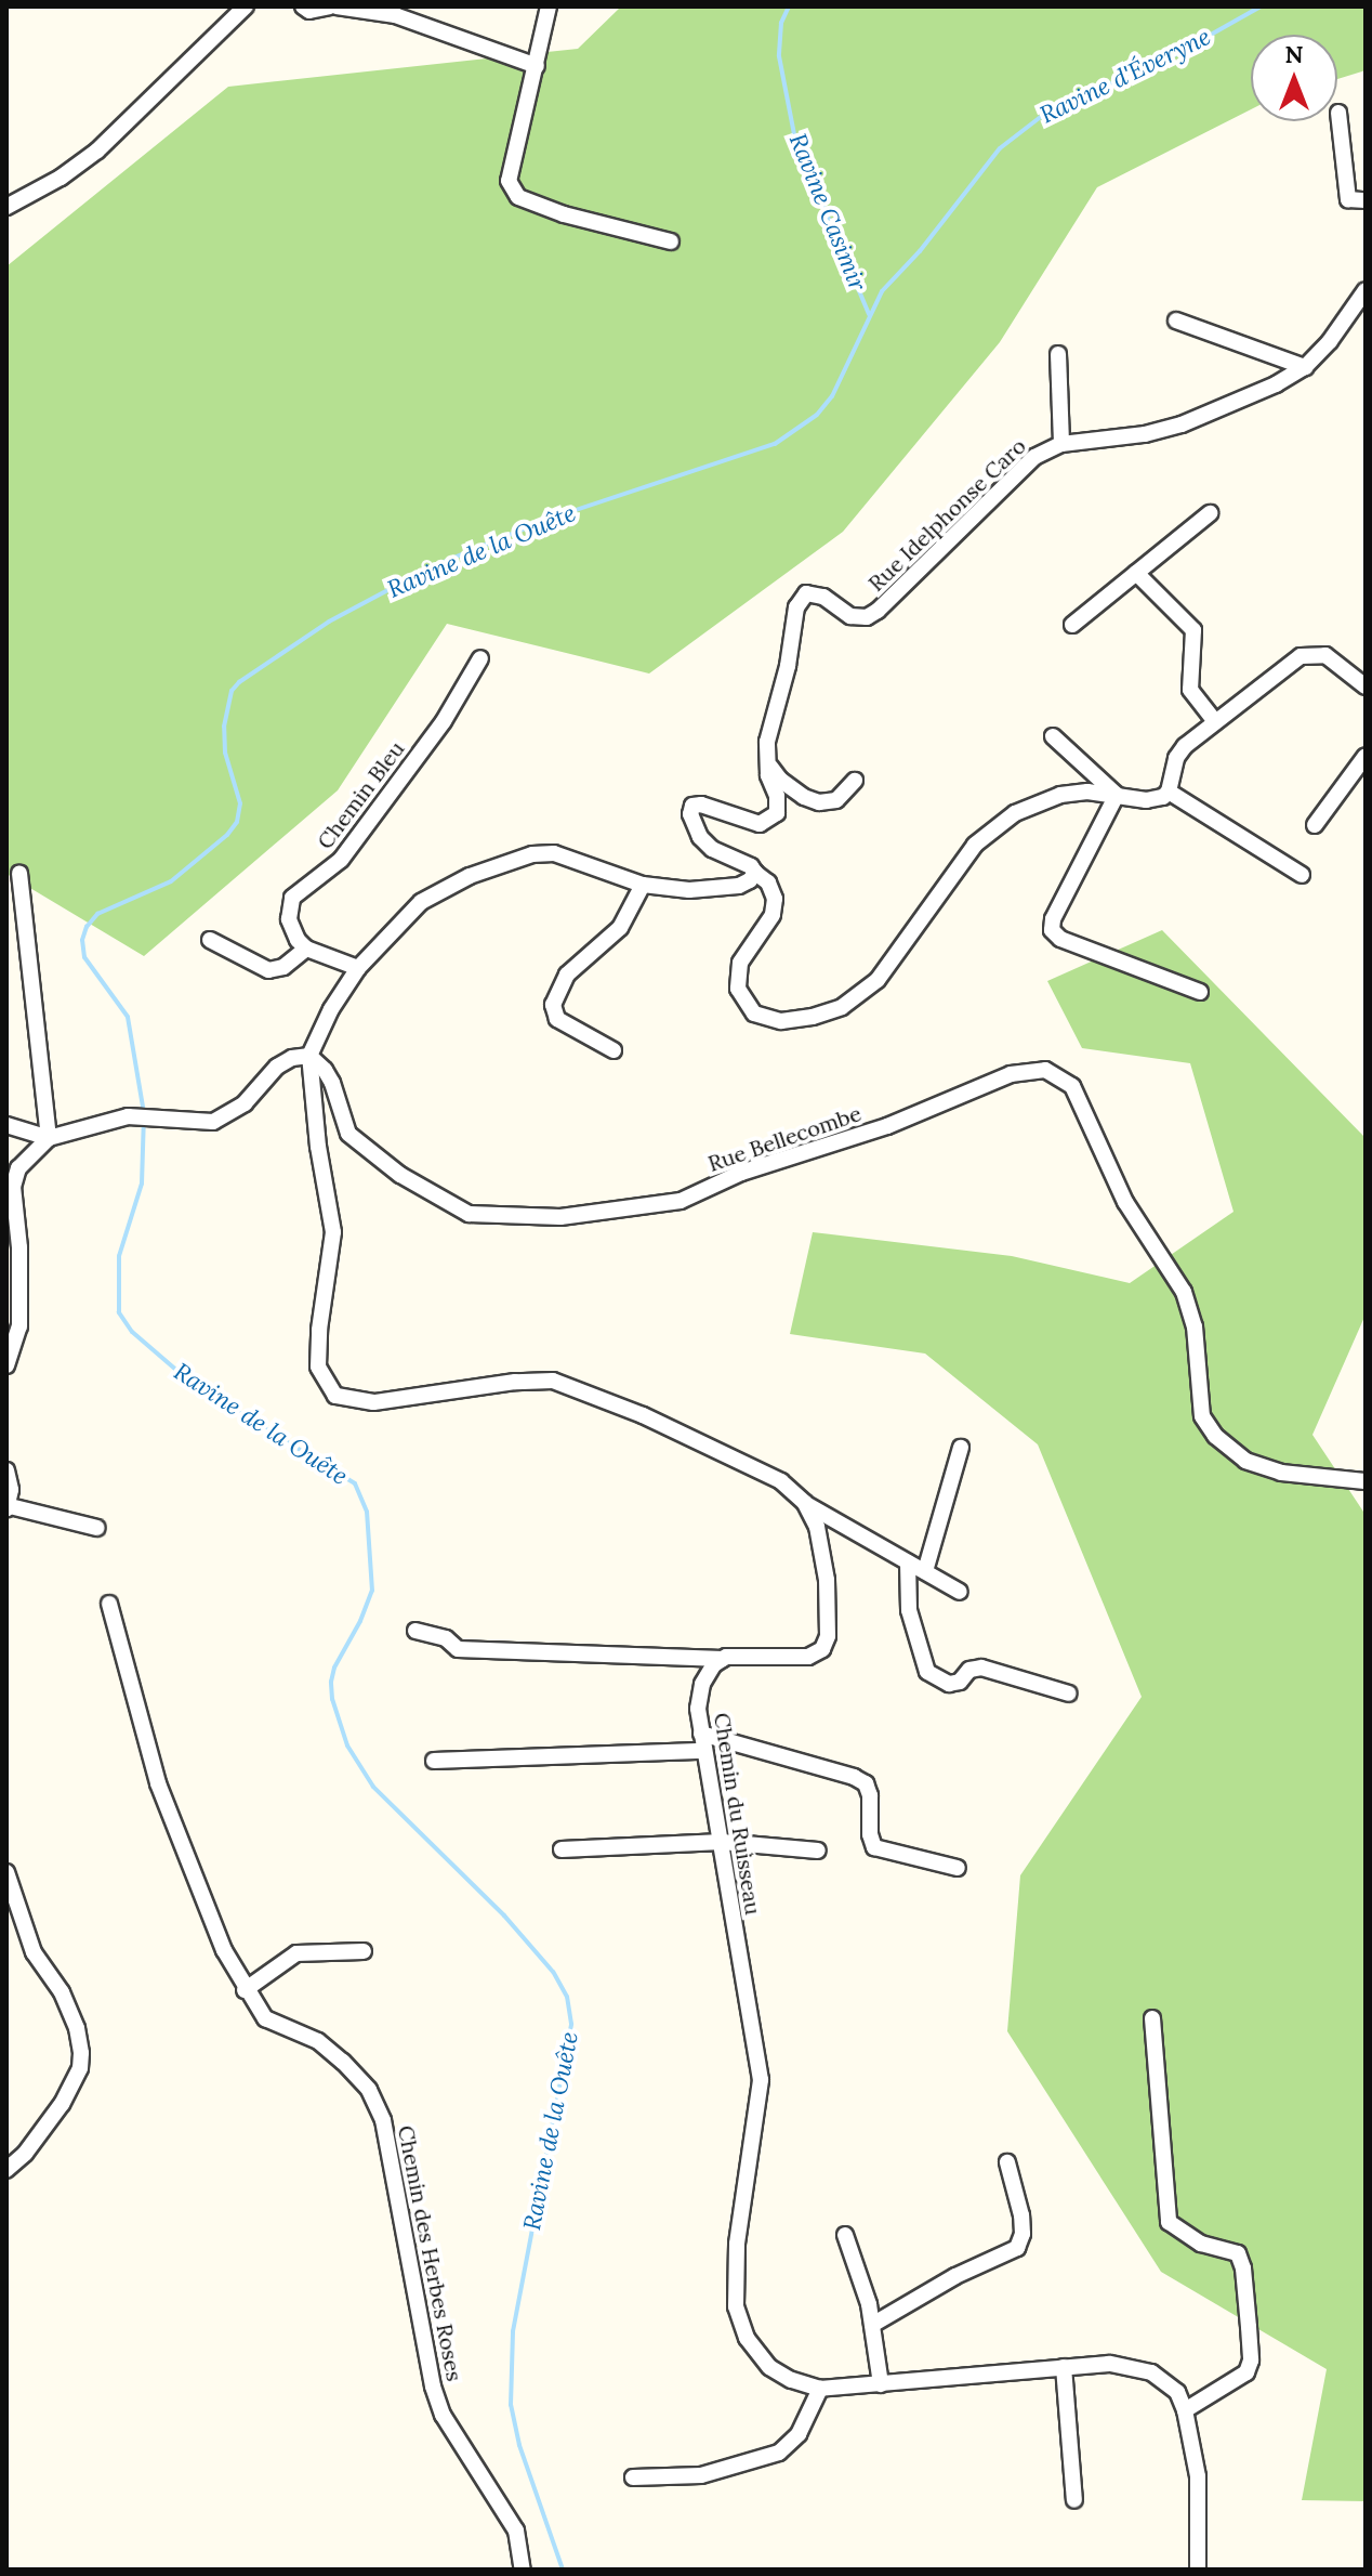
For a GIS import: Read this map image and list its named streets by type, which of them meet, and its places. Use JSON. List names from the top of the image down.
{
  "streets": {
    "street": [
      "Rue Idelphonse Caro",
      "Chemin Bleu",
      "Rue Bellecombe",
      "Chemin du Ruisseau",
      "Chemin des Herbes Roses"
    ]
  },
  "water": ["Ravine d'Éveryne", "Ravine Casimir", "Ravine de la Ouête"],
  "north": "top"
}
